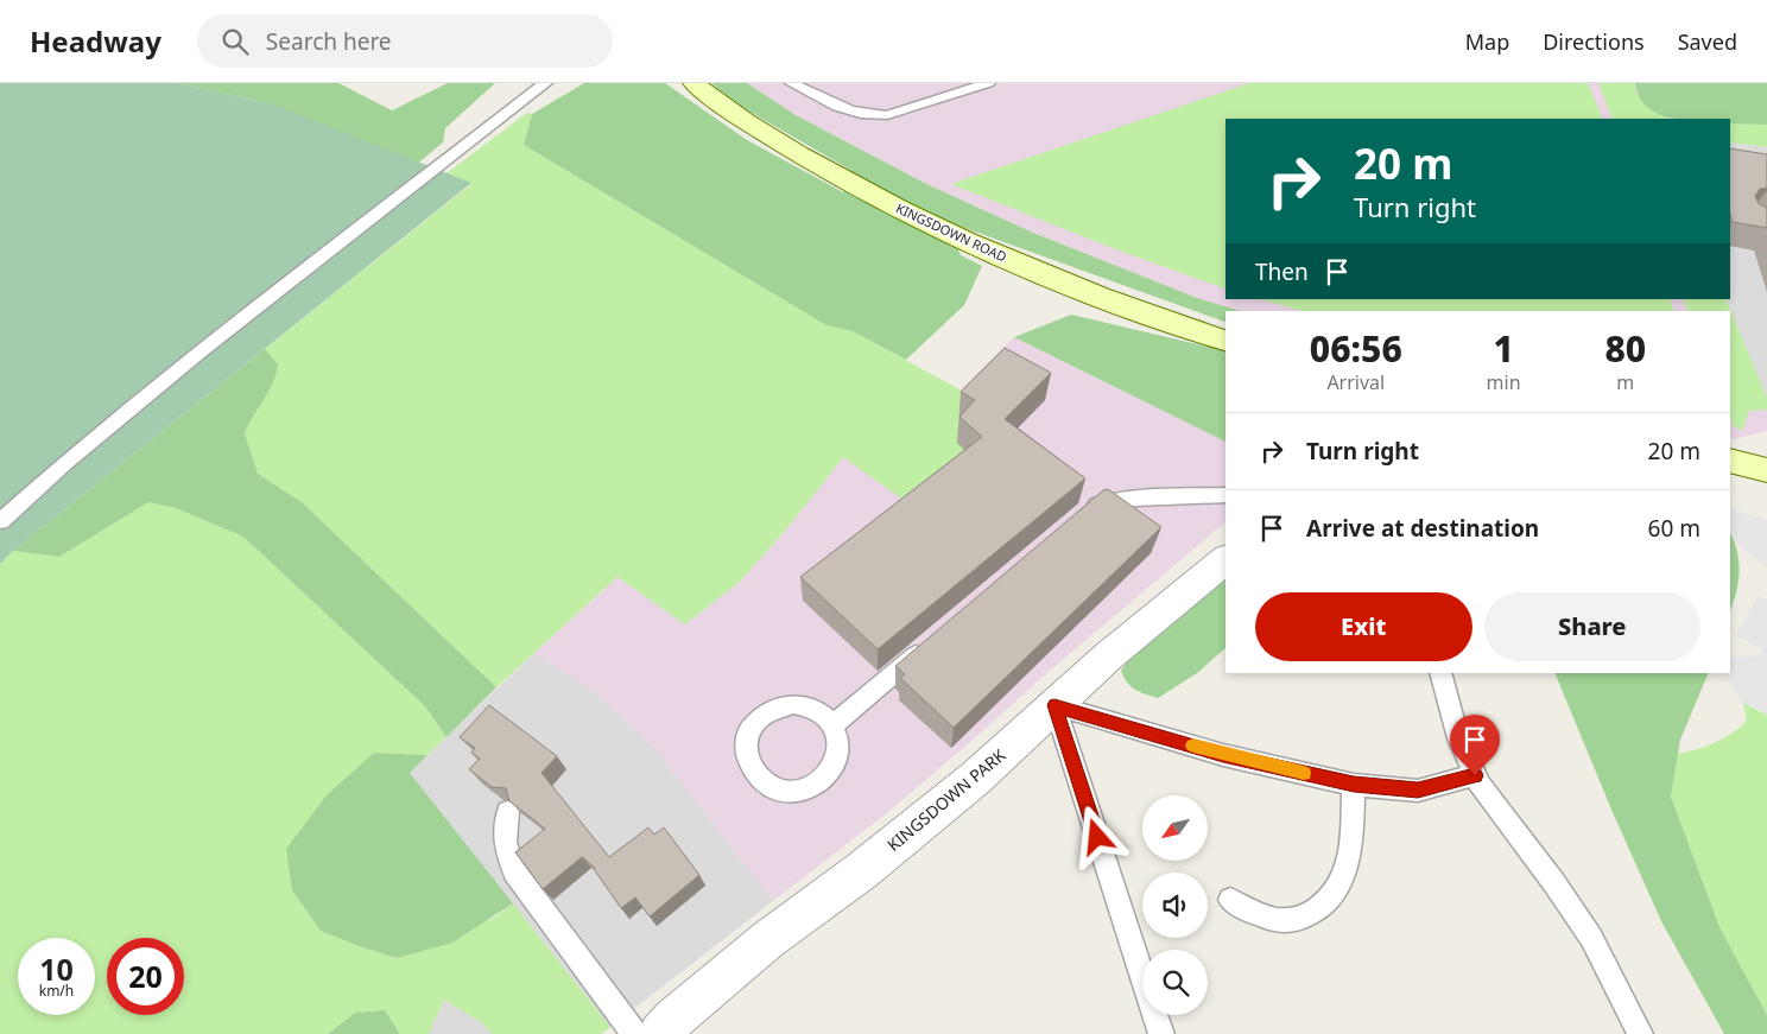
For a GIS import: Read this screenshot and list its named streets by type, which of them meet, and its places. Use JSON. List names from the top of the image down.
{
  "streets": {
    "main road": ["KINGSDOWN ROAD"],
    "street": ["KINGSDOWN PARK"]
  },
  "north": "bottom left",
  "page": {
    "header": "Headway",
    "search": "Search here",
    "nav": ["Map", "Directions", "Saved"],
    "turn": ["20 m", "Turn right"],
    "then": "Then",
    "eta": [
      "06:56",
      "Arrival",
      "1",
      "min",
      "80",
      "m"
    ],
    "list": [
      {
        "name": "Turn right",
        "value": "20 m"
      },
      {
        "name": "Arrive at destination",
        "value": "60 m"
      }
    ],
    "buttons": ["Exit", "Share"],
    "speed": "10 km/h",
    "limit": "20"
  }
}
